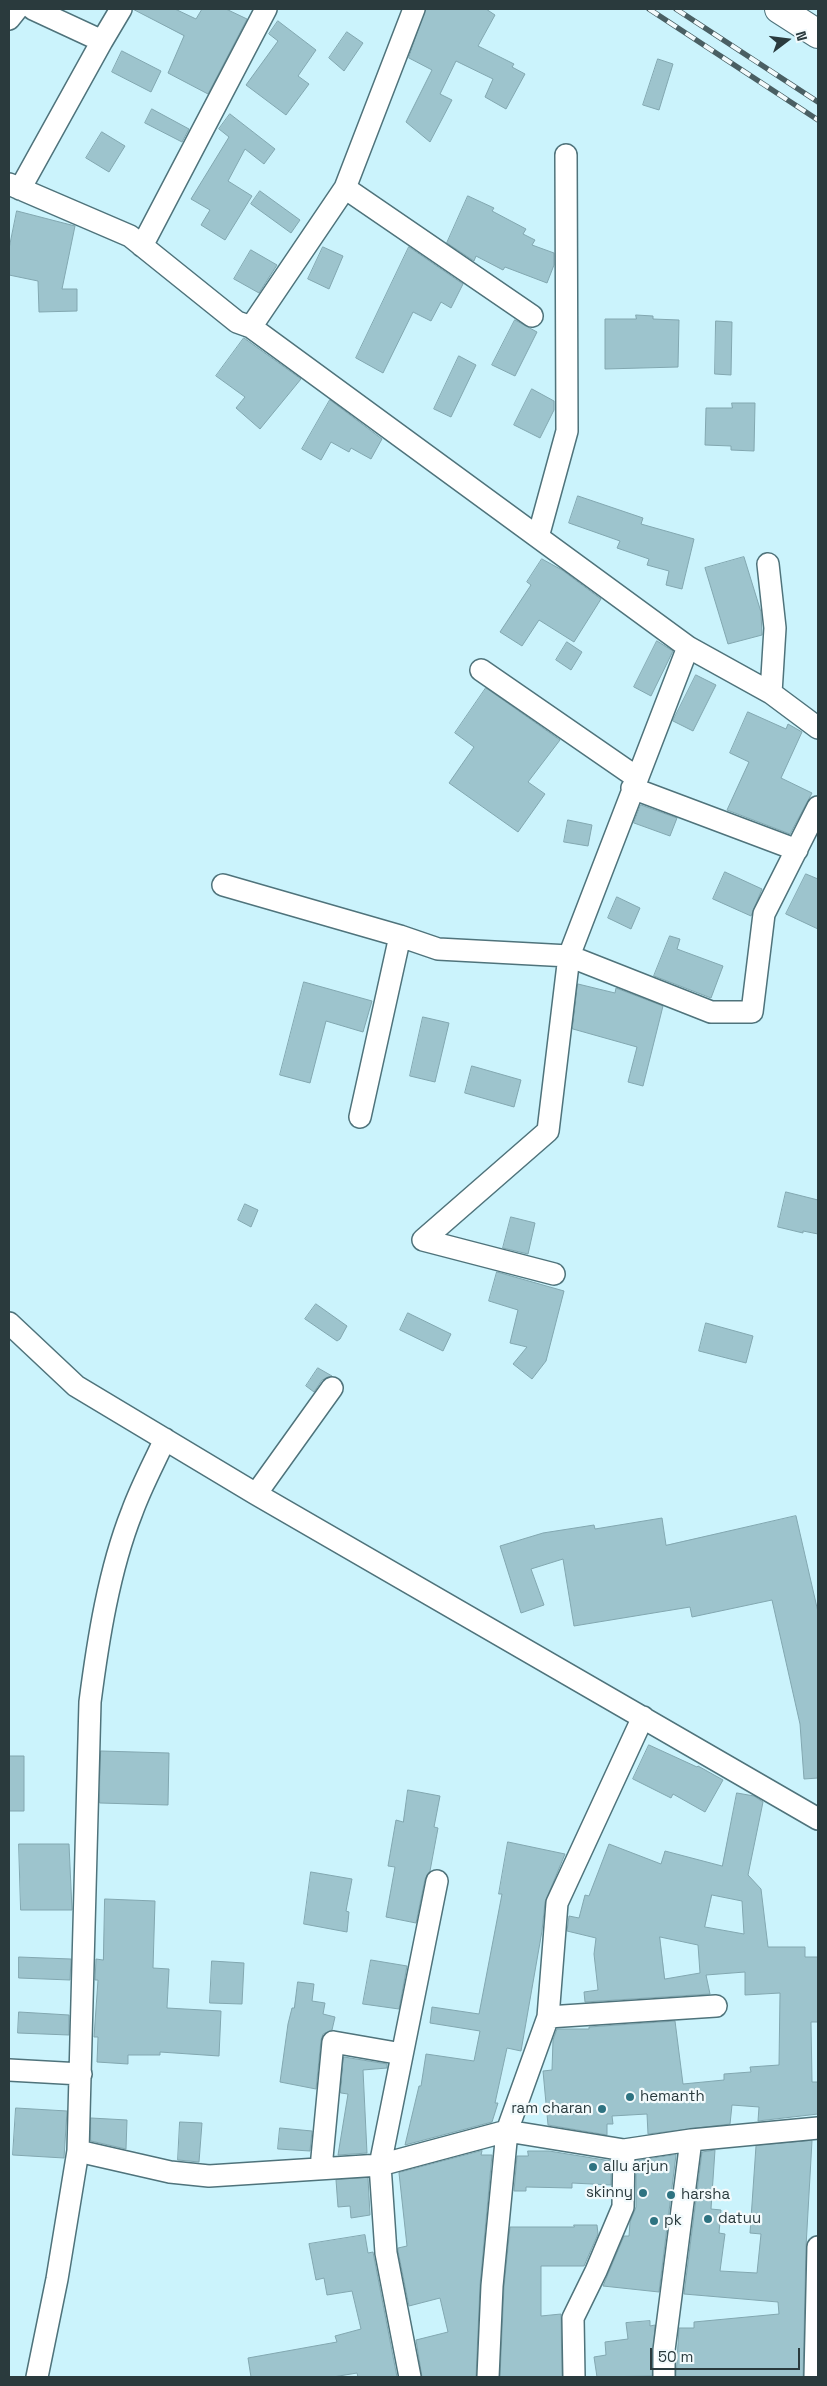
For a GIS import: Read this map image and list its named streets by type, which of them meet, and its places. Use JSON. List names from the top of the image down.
{
  "places": [
    "hemanth",
    "ram charan",
    "allu arjun",
    "skinny",
    "harsha",
    "datuu",
    "pk"
  ],
  "scale_bar": "50 m",
  "north": "right"
}
